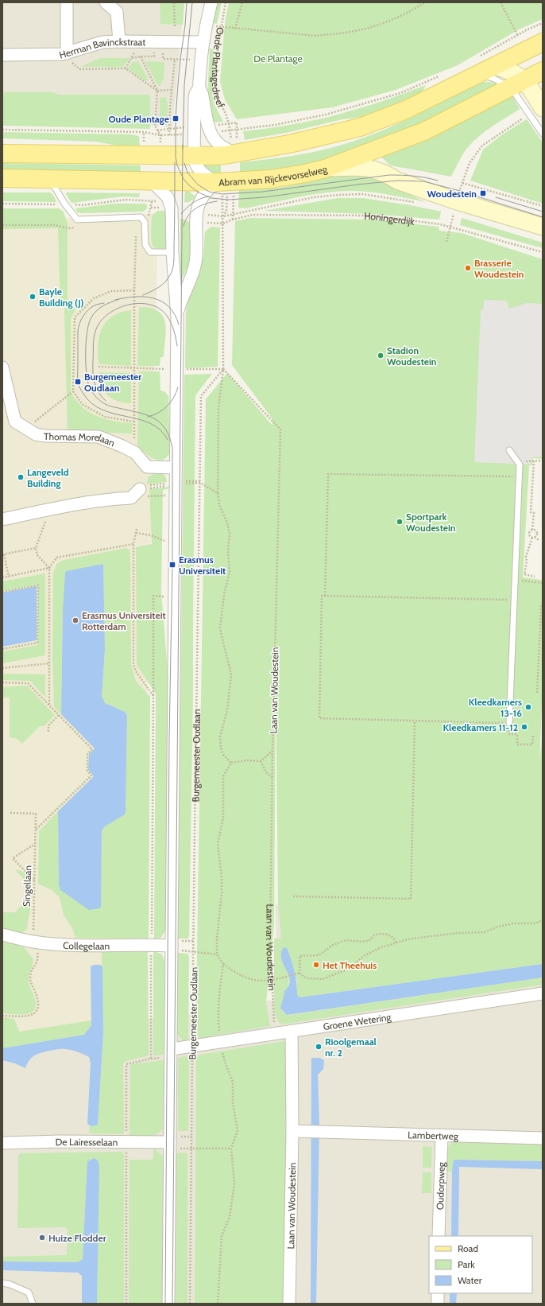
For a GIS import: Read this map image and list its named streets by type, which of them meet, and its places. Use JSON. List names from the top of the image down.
{
  "streets": {
    "main road": ["Abram van Rijckevorselweg"],
    "street": [
      "Herman Bavinckstraat",
      "Oude Plantagedreef",
      "Thomas Morelaan",
      "Laan van Woudestein",
      "Collegelaan",
      "Groene Wetering",
      "Lambertweg",
      "De Lairesselaan",
      "Oudorpweg"
    ],
    "path": ["Honingerdijk", "Burgemeester Oudlaan", "Singellaan"]
  },
  "crossings": [
    ["Herman Bavinckstraat", "Oude Plantagedreef"],
    ["Oude Plantagedreef", "Abram van Rijckevorselweg"],
    ["Laan van Woudestein", "Burgemeester Oudlaan"],
    ["Laan van Woudestein", "Groene Wetering"],
    ["Laan van Woudestein", "Lambertweg"],
    ["Burgemeester Oudlaan", "Groene Wetering"],
    ["Singellaan", "Collegelaan"],
    ["Lambertweg", "Oudorpweg"]
  ],
  "parks": ["De Plantage"],
  "places": {
    "transit": [
      "Oude Plantage",
      "Woudestein",
      "Burgemeester Oudlaan",
      "Erasmus Universiteit"
    ],
    "other": [
      "Brasserie Woudestein",
      "Bayle Building (J)",
      "Stadion Woudestein",
      "Langeveld Building",
      "Sportpark Woudestein",
      "Erasmus Universiteit Rotterdam",
      "Kleedkamers 13-16",
      "Kleedkamers 11-12",
      "Het Theehuis",
      "Rioolgemaal nr. 2",
      "Huize Flodder"
    ]
  },
  "legend": ["Road", "Park", "Water"]
}
